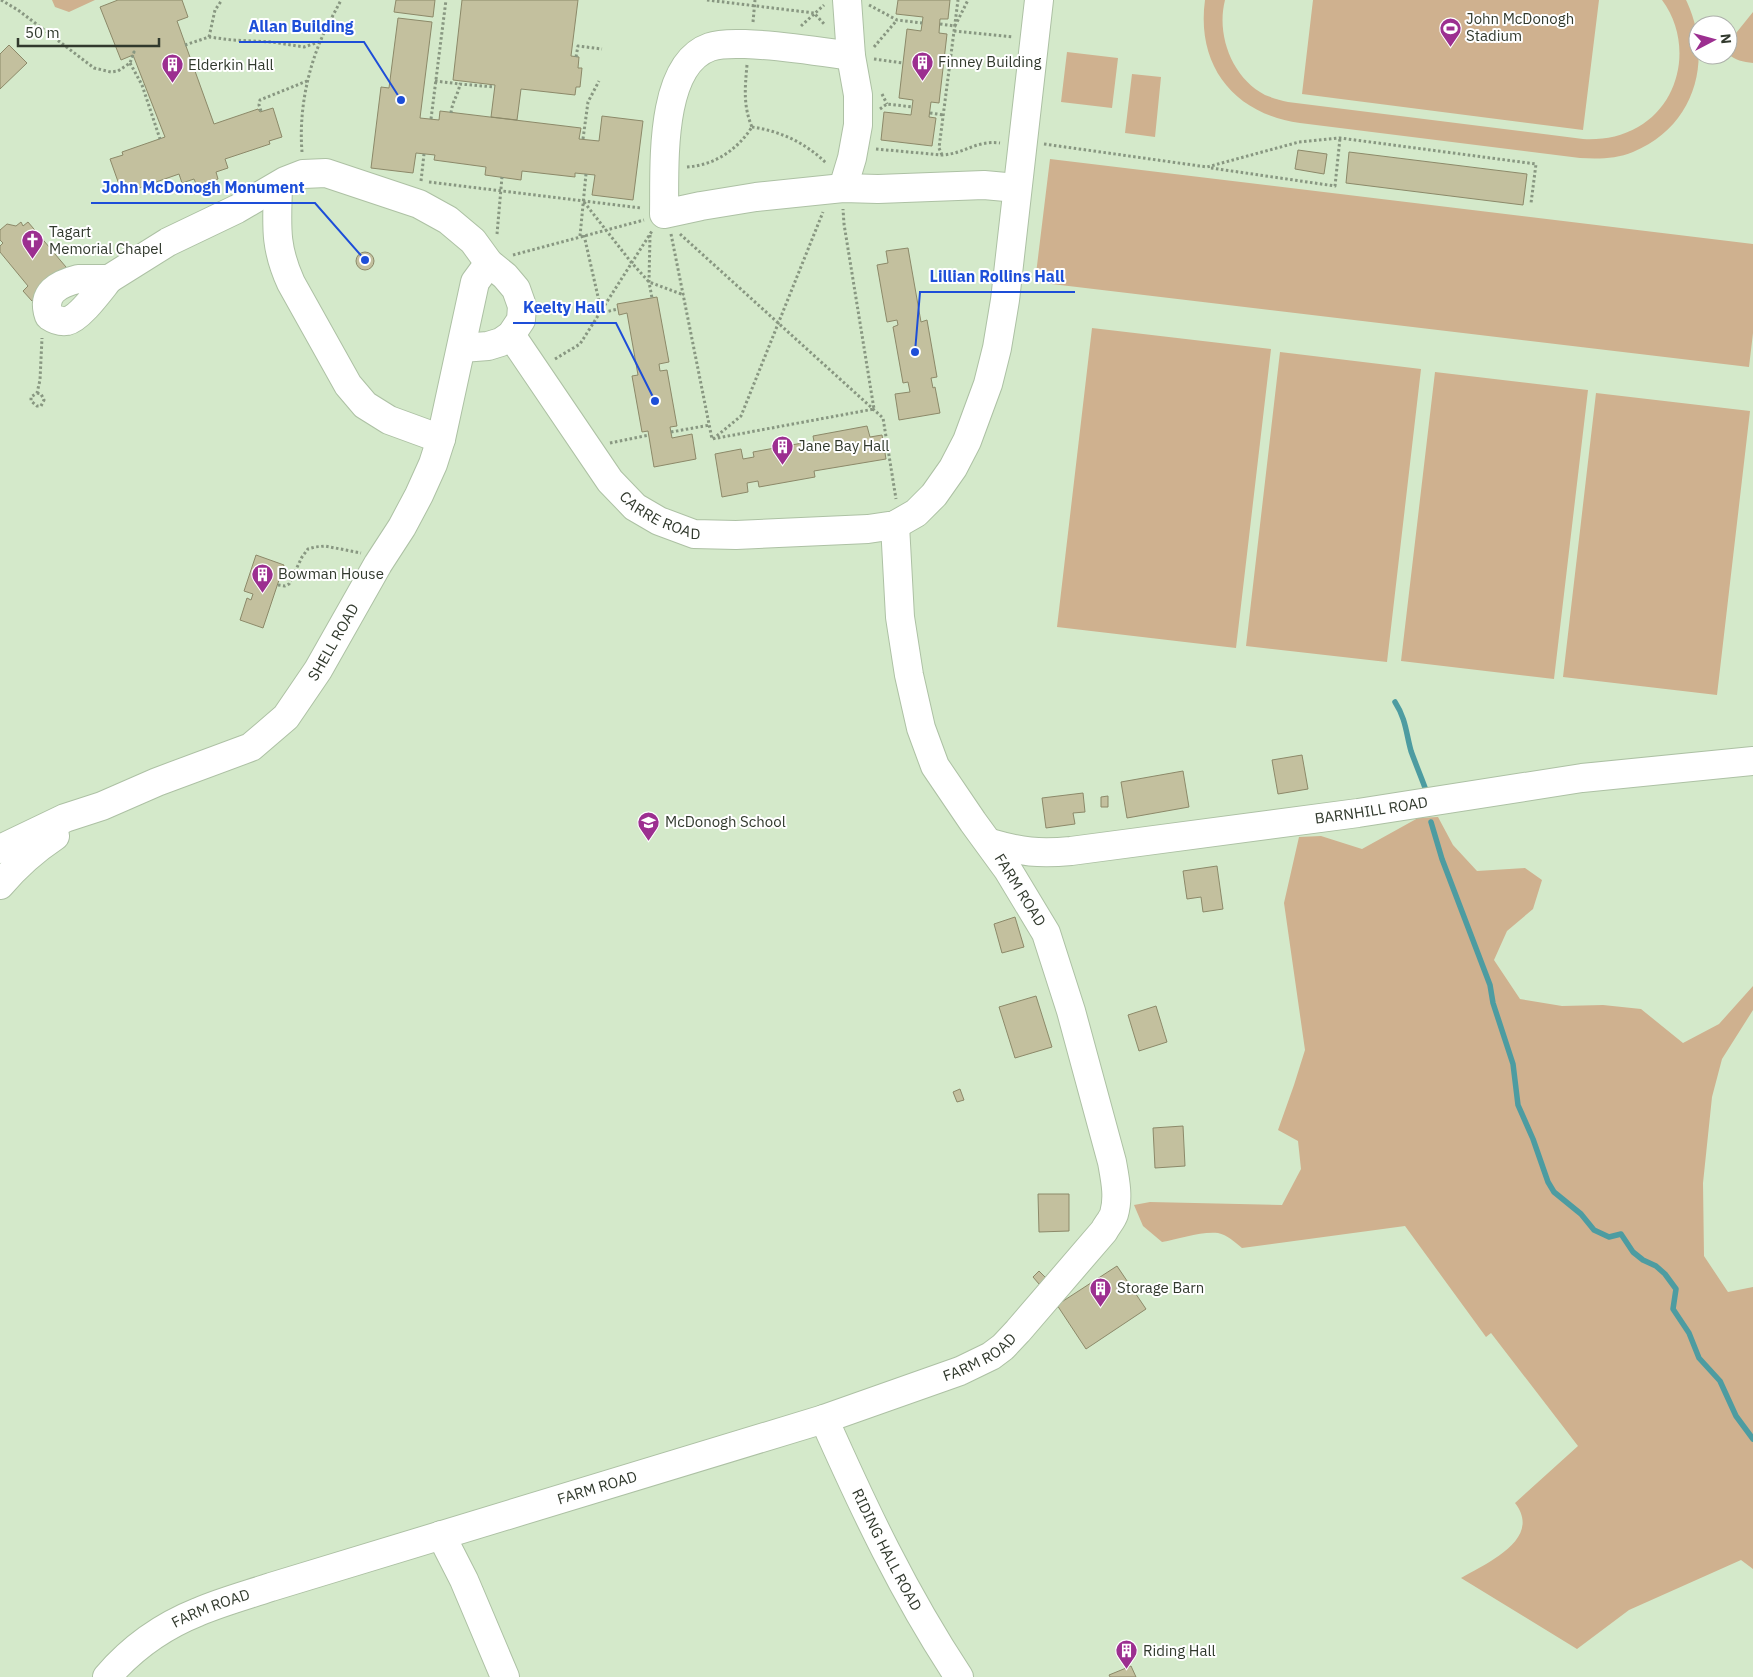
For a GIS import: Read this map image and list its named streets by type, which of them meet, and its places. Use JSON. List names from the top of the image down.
{
  "streets": {
    "street": [
      "CARRE ROAD",
      "SHELL ROAD",
      "BARNHILL ROAD",
      "FARM ROAD",
      "RIDING HALL ROAD"
    ]
  },
  "crossings": [
    ["CARRE ROAD", "FARM ROAD"],
    ["BARNHILL ROAD", "FARM ROAD"],
    ["FARM ROAD", "RIDING HALL ROAD"]
  ],
  "places": {
    "sports": ["John McDonogh Stadium"],
    "building": [
      "Finney Building",
      "Elderkin Hall",
      "Jane Bay Hall",
      "Bowman House",
      "Storage Barn",
      "Riding Hall"
    ],
    "other": [
      "Allan Building",
      "John McDonogh Monument",
      "Lillian Rollins Hall",
      "Keelty Hall"
    ],
    "church": ["Tagart Memorial Chapel"],
    "school or university": ["McDonogh School"]
  },
  "scale_bar": "50 m",
  "north": "right"
}
